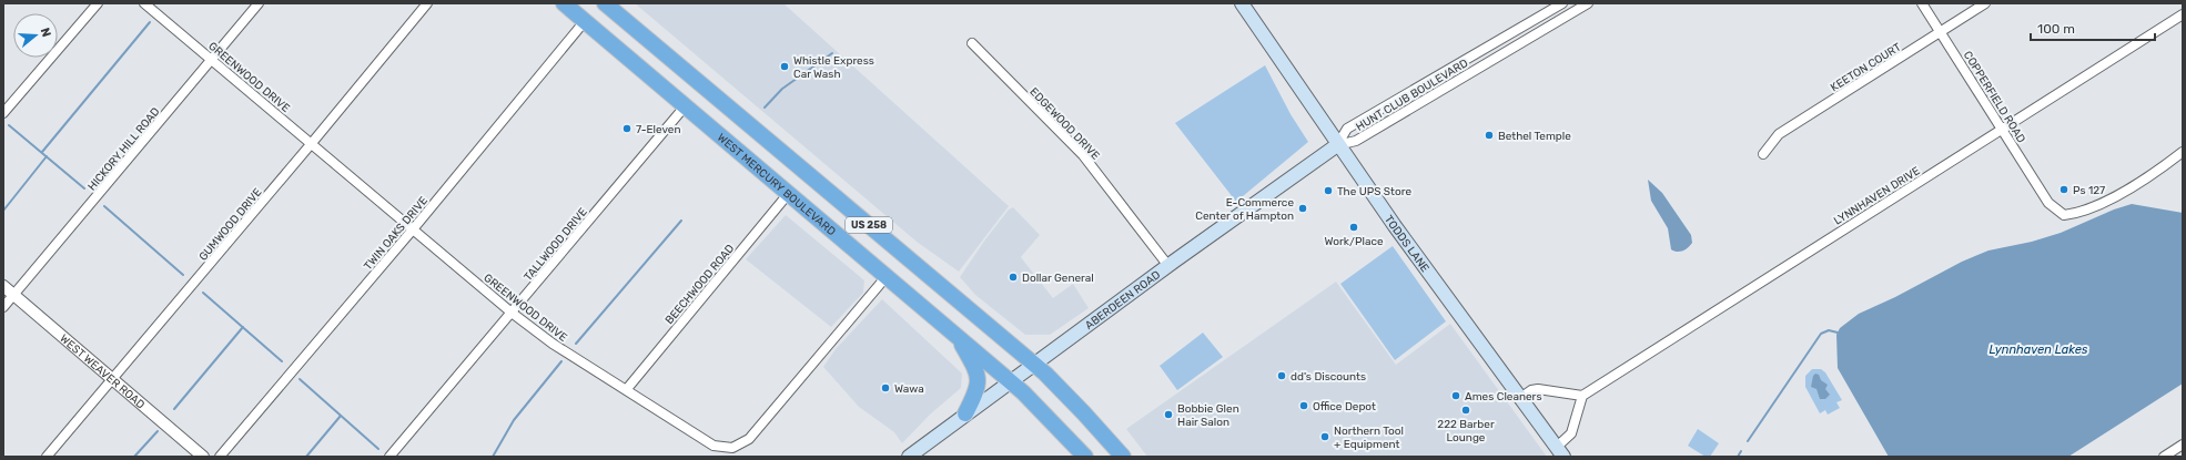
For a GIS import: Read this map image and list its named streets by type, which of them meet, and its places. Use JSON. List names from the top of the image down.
{
  "streets": {
    "highway": ["WEST MERCURY BOULEVARD", "US 258"],
    "main road": ["TODDS LANE", "ABERDEEN ROAD"],
    "street": [
      "KEETON COURT",
      "GREENWOOD DRIVE",
      "HUNT CLUB BOULEVARD",
      "COPPERFIELD ROAD",
      "EDGEWOOD DRIVE",
      "HICKORY HILL ROAD",
      "LYNNHAVEN DRIVE",
      "GUMWOOD DRIVE",
      "TWIN OAKS DRIVE",
      "TALLWOOD DRIVE",
      "BEECHWOOD ROAD",
      "WEST WEAVER ROAD"
    ]
  },
  "crossings": [
    ["KEETON COURT", "COPPERFIELD ROAD"],
    ["GREENWOOD DRIVE", "HICKORY HILL ROAD"],
    ["GREENWOOD DRIVE", "WEST MERCURY BOULEVARD"],
    ["GREENWOOD DRIVE", "GUMWOOD DRIVE"],
    ["GREENWOOD DRIVE", "TWIN OAKS DRIVE"],
    ["GREENWOOD DRIVE", "TALLWOOD DRIVE"],
    ["GREENWOOD DRIVE", "BEECHWOOD ROAD"],
    ["HUNT CLUB BOULEVARD", "TODDS LANE"],
    ["HUNT CLUB BOULEVARD", "ABERDEEN ROAD"],
    ["COPPERFIELD ROAD", "LYNNHAVEN DRIVE"],
    ["EDGEWOOD DRIVE", "ABERDEEN ROAD"],
    ["HICKORY HILL ROAD", "WEST WEAVER ROAD"],
    ["WEST MERCURY BOULEVARD", "TWIN OAKS DRIVE"],
    ["WEST MERCURY BOULEVARD", "TALLWOOD DRIVE"],
    ["WEST MERCURY BOULEVARD", "BEECHWOOD ROAD"],
    ["WEST MERCURY BOULEVARD", "ABERDEEN ROAD"],
    ["GUMWOOD DRIVE", "WEST WEAVER ROAD"],
    ["US 258", "ABERDEEN ROAD"],
    ["TODDS LANE", "ABERDEEN ROAD"]
  ],
  "water": ["Lynnhaven Lakes"],
  "places": [
    "Whistle Express Car Wash",
    "7-Eleven",
    "Bethel Temple",
    "Ps 127",
    "The UPS Store",
    "E-Commerce Center of Hampton",
    "Work/Place",
    "Dollar General",
    "dd's Discounts",
    "Wawa",
    "Ames Cleaners",
    "Office Depot",
    "222 Barber Lounge",
    "Bobbie Glen Hair Salon",
    "Northern Tool + Equipment"
  ],
  "scale_bar": "100 m",
  "north": "right"
}
